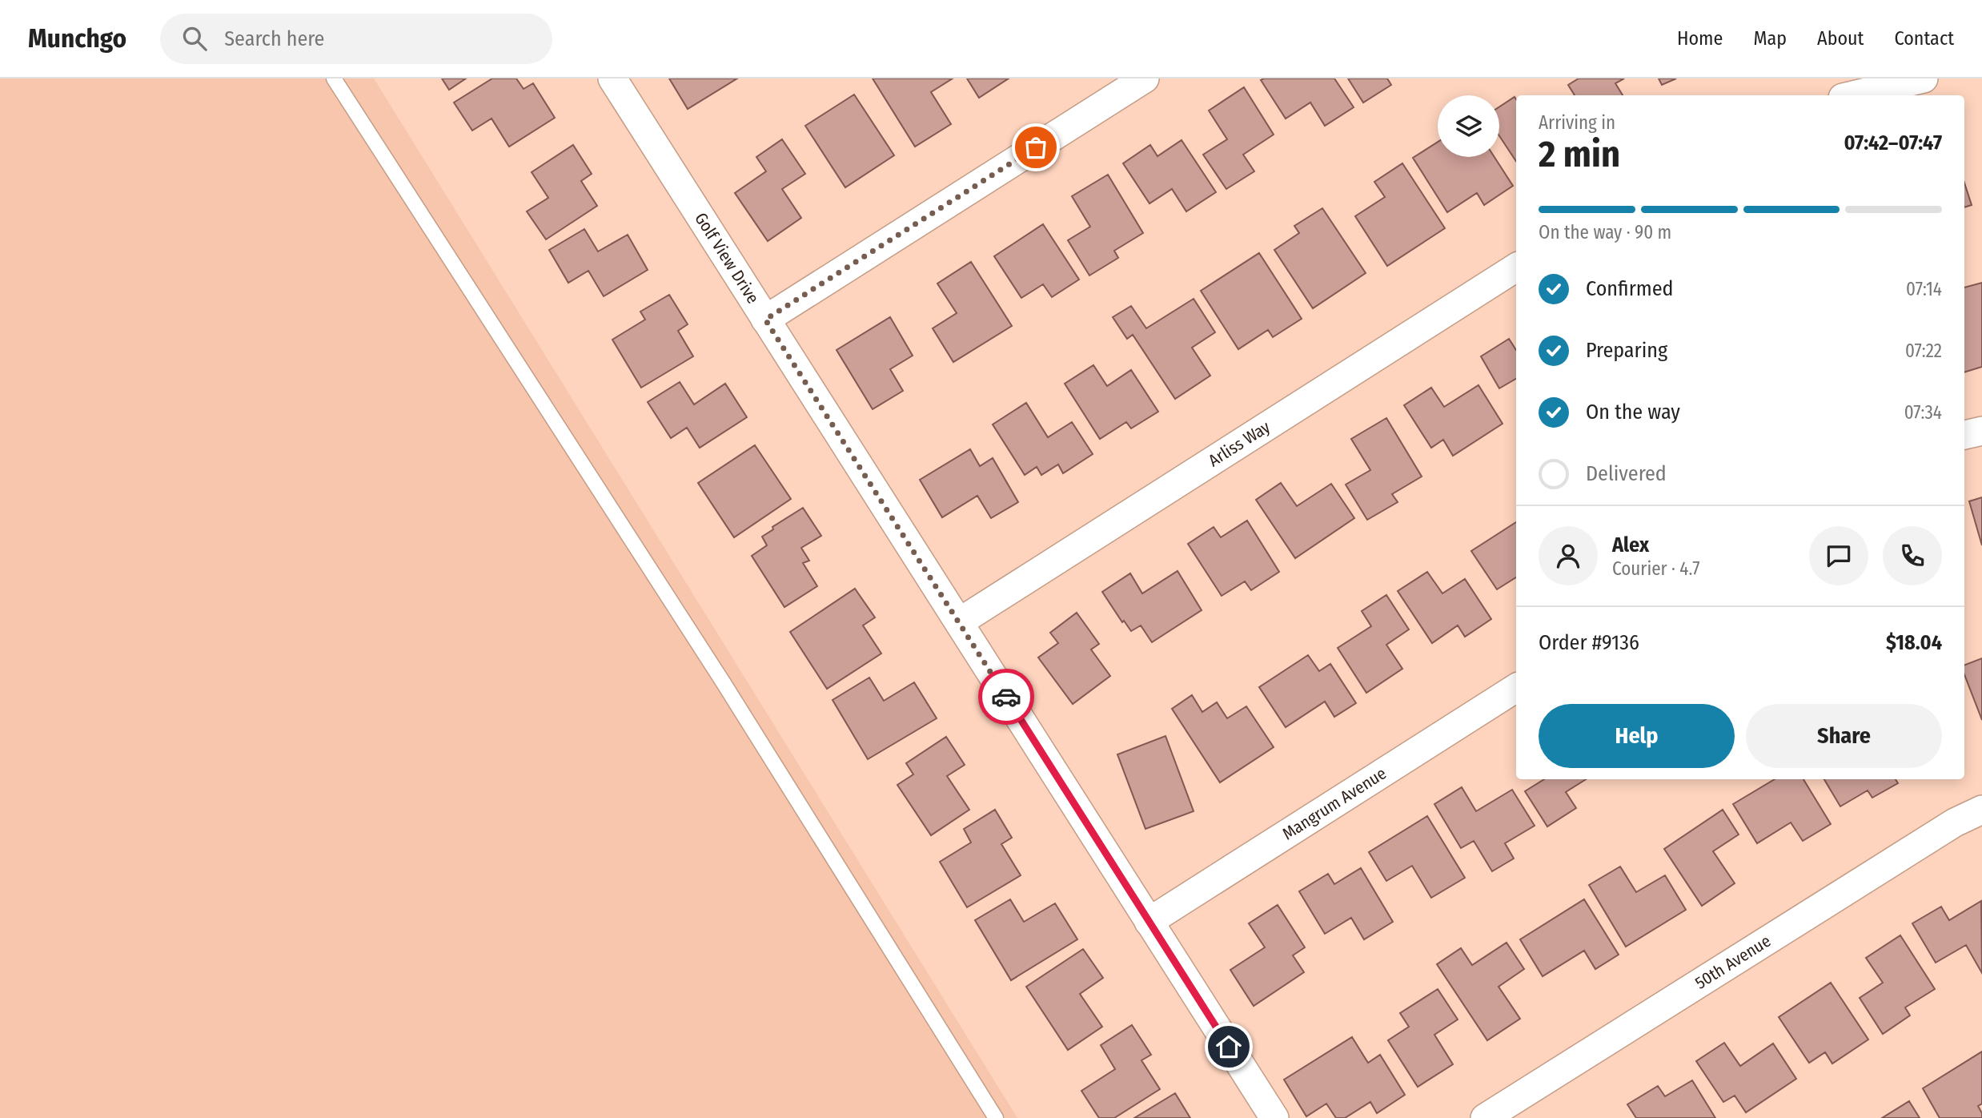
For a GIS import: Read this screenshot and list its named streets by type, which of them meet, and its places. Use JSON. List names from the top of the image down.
{
  "streets": {
    "street": [
      "Golf View Drive",
      "Arliss Way",
      "Mangrum Avenue",
      "50th Avenue"
    ]
  },
  "crossings": [
    ["Golf View Drive", "Arliss Way"],
    ["Golf View Drive", "Mangrum Avenue"]
  ],
  "page": {
    "header": "Munchgo",
    "search": "Search here",
    "nav": [
      "Home",
      "Map",
      "About",
      "Contact"
    ],
    "heading": ["2 min", "Arriving in", "07:42–07:47"],
    "panel": [
      "Alex",
      "Courier · 4.7",
      "Order #9136",
      "$18.04"
    ],
    "bar": "On the way · 90 m",
    "list": [
      ["Confirmed", "07:14"],
      ["Preparing", "07:22"],
      ["On the way", "07:34"],
      "Delivered"
    ],
    "buttons": ["Help", "Share"]
  }
}
